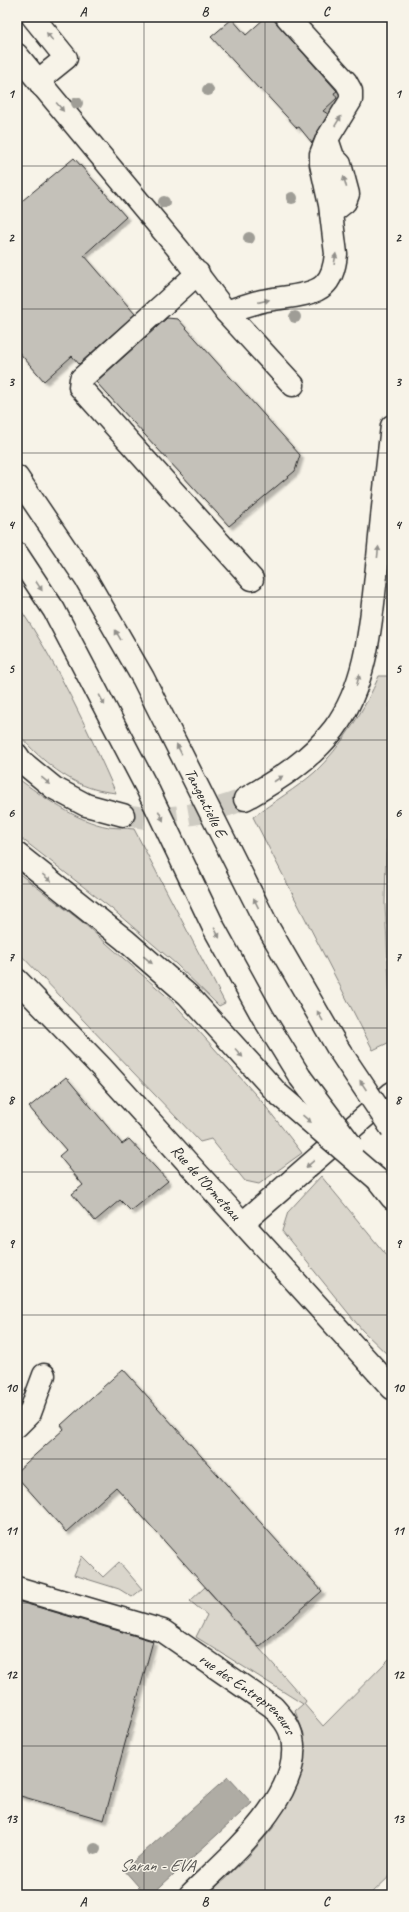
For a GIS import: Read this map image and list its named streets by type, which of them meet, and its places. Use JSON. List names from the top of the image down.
{
  "streets": {
    "main road": ["Tangentielle E", "Rue de l'Ormeteau", "rue des Entrepreneurs"]
  },
  "water": ["Saran - EVA"],
  "grid": {
    "columns": ["A", "B", "C"],
    "rows": [
      "1",
      "2",
      "3",
      "4",
      "5",
      "6",
      "7",
      "8",
      "9",
      "10",
      "11",
      "12",
      "13"
    ]
  }
}
